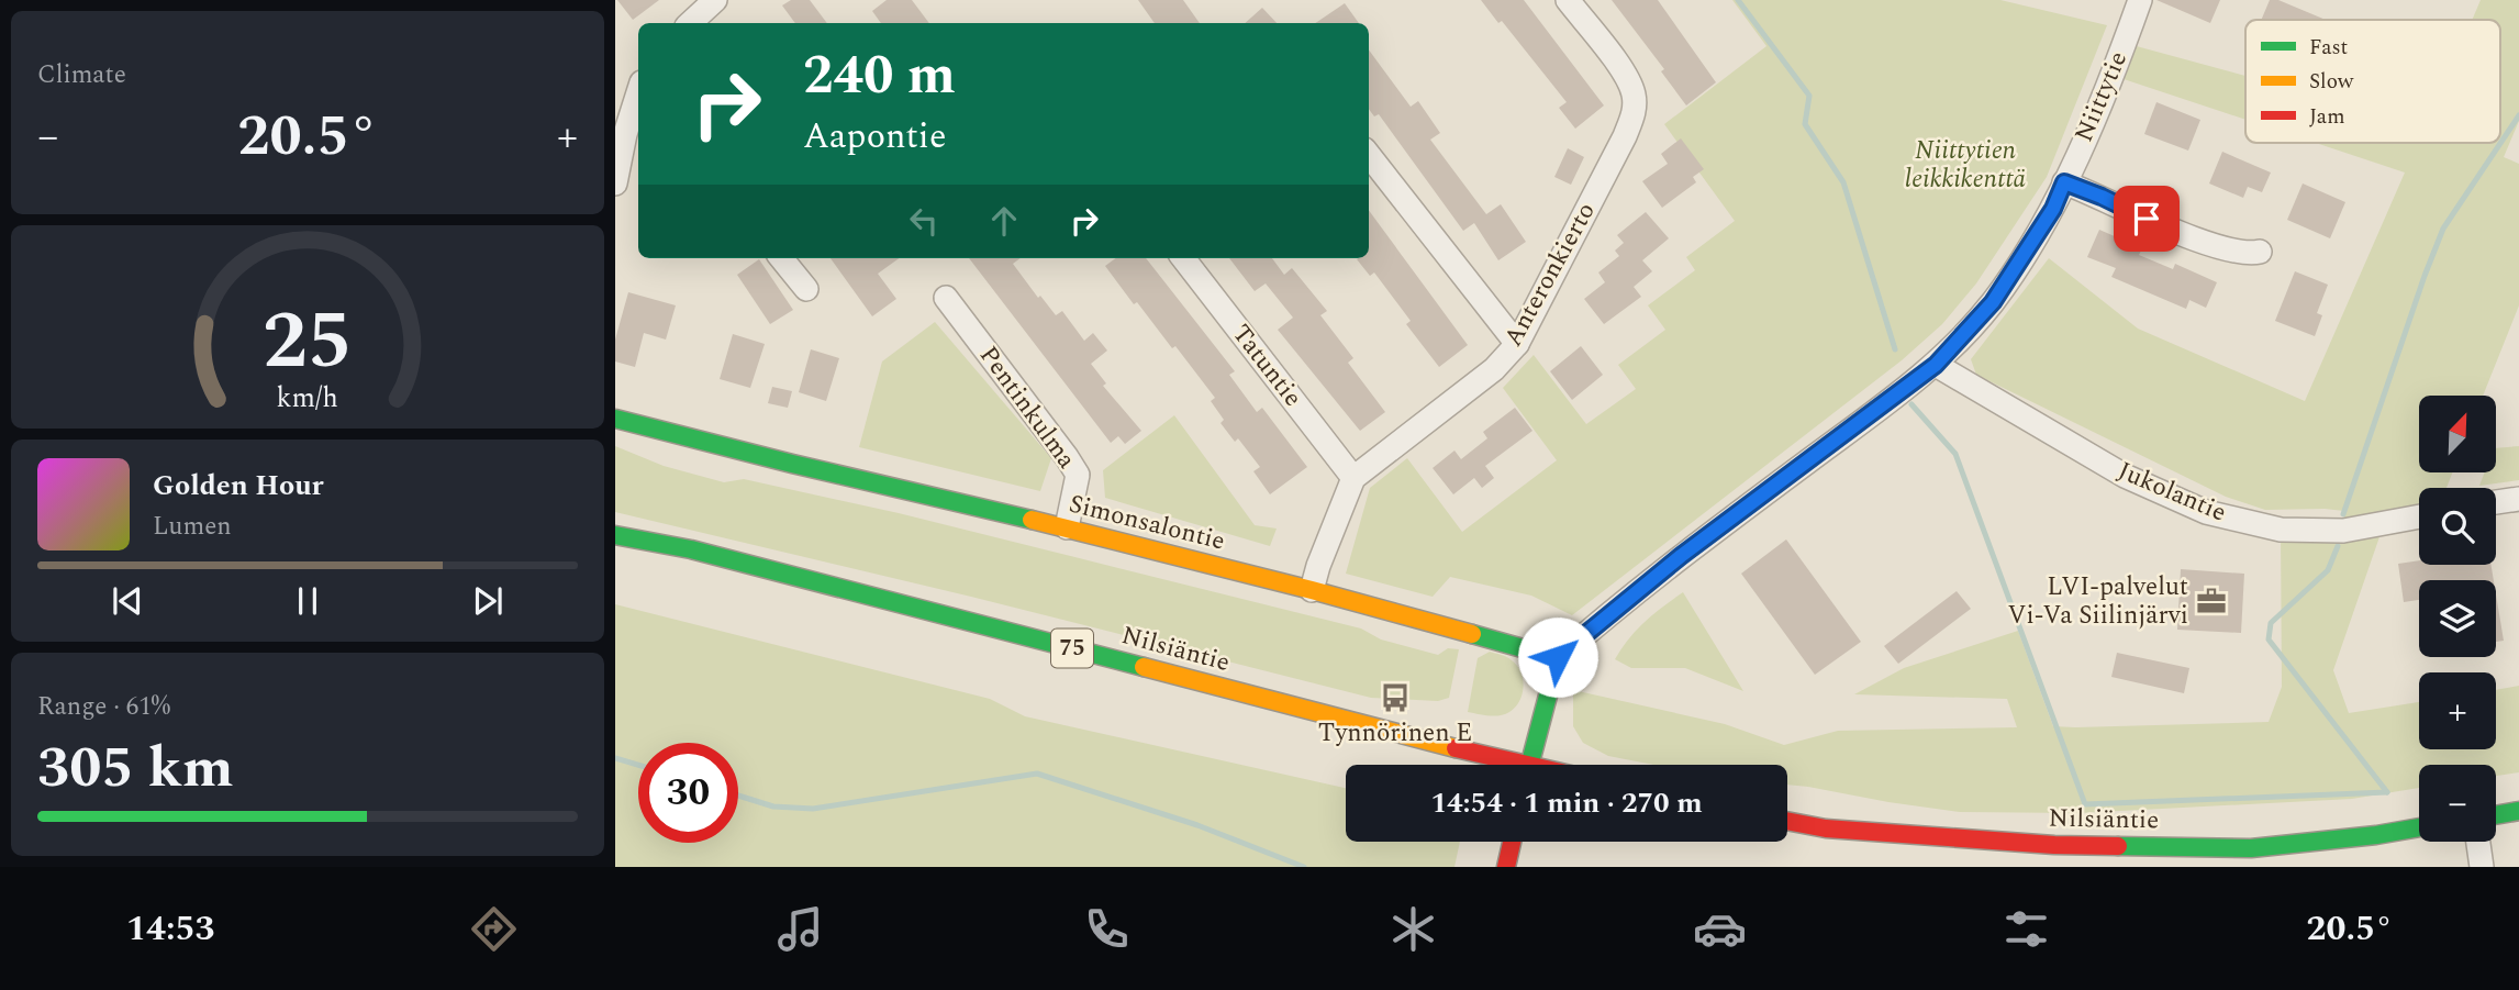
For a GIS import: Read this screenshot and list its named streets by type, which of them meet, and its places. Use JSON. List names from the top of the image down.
{
  "streets": {
    "main road": ["Simonsalontie", "75", "Nilsiäntie"],
    "street": [
      "Niittytie",
      "Anteronkierto",
      "Tatuntie",
      "Pentinkulma",
      "Jukolantie"
    ]
  },
  "crossings": [
    ["Niittytie", "Jukolantie"],
    ["Niittytie", "Simonsalontie"],
    ["Anteronkierto", "Tatuntie"],
    ["Pentinkulma", "Simonsalontie"]
  ],
  "parks": ["Niittytien leikkikenttä"],
  "places": {
    "office": ["LVI-palvelut Vi-Va Siilinjärvi"],
    "bus stop": ["Tynnörinen E"]
  },
  "legend": ["Fast", "Slow", "Jam"],
  "north": "top right",
  "page": {
    "tile": [
      "Climate",
      ["Range · 61%", "305 km"]
    ],
    "turn": ["240 m", "Aapontie"],
    "heat": ["−", "20.5°", "+"],
    "map_buttons": ["+", "−"],
    "song": ["Golden Hour", "Lumen"],
    "limit": "30",
    "trip": "14:54 · 1 min · 270 m",
    "tabs": ["14:53", "20.5°"],
    "gauge": ["25", "km/h"]
  }
}
